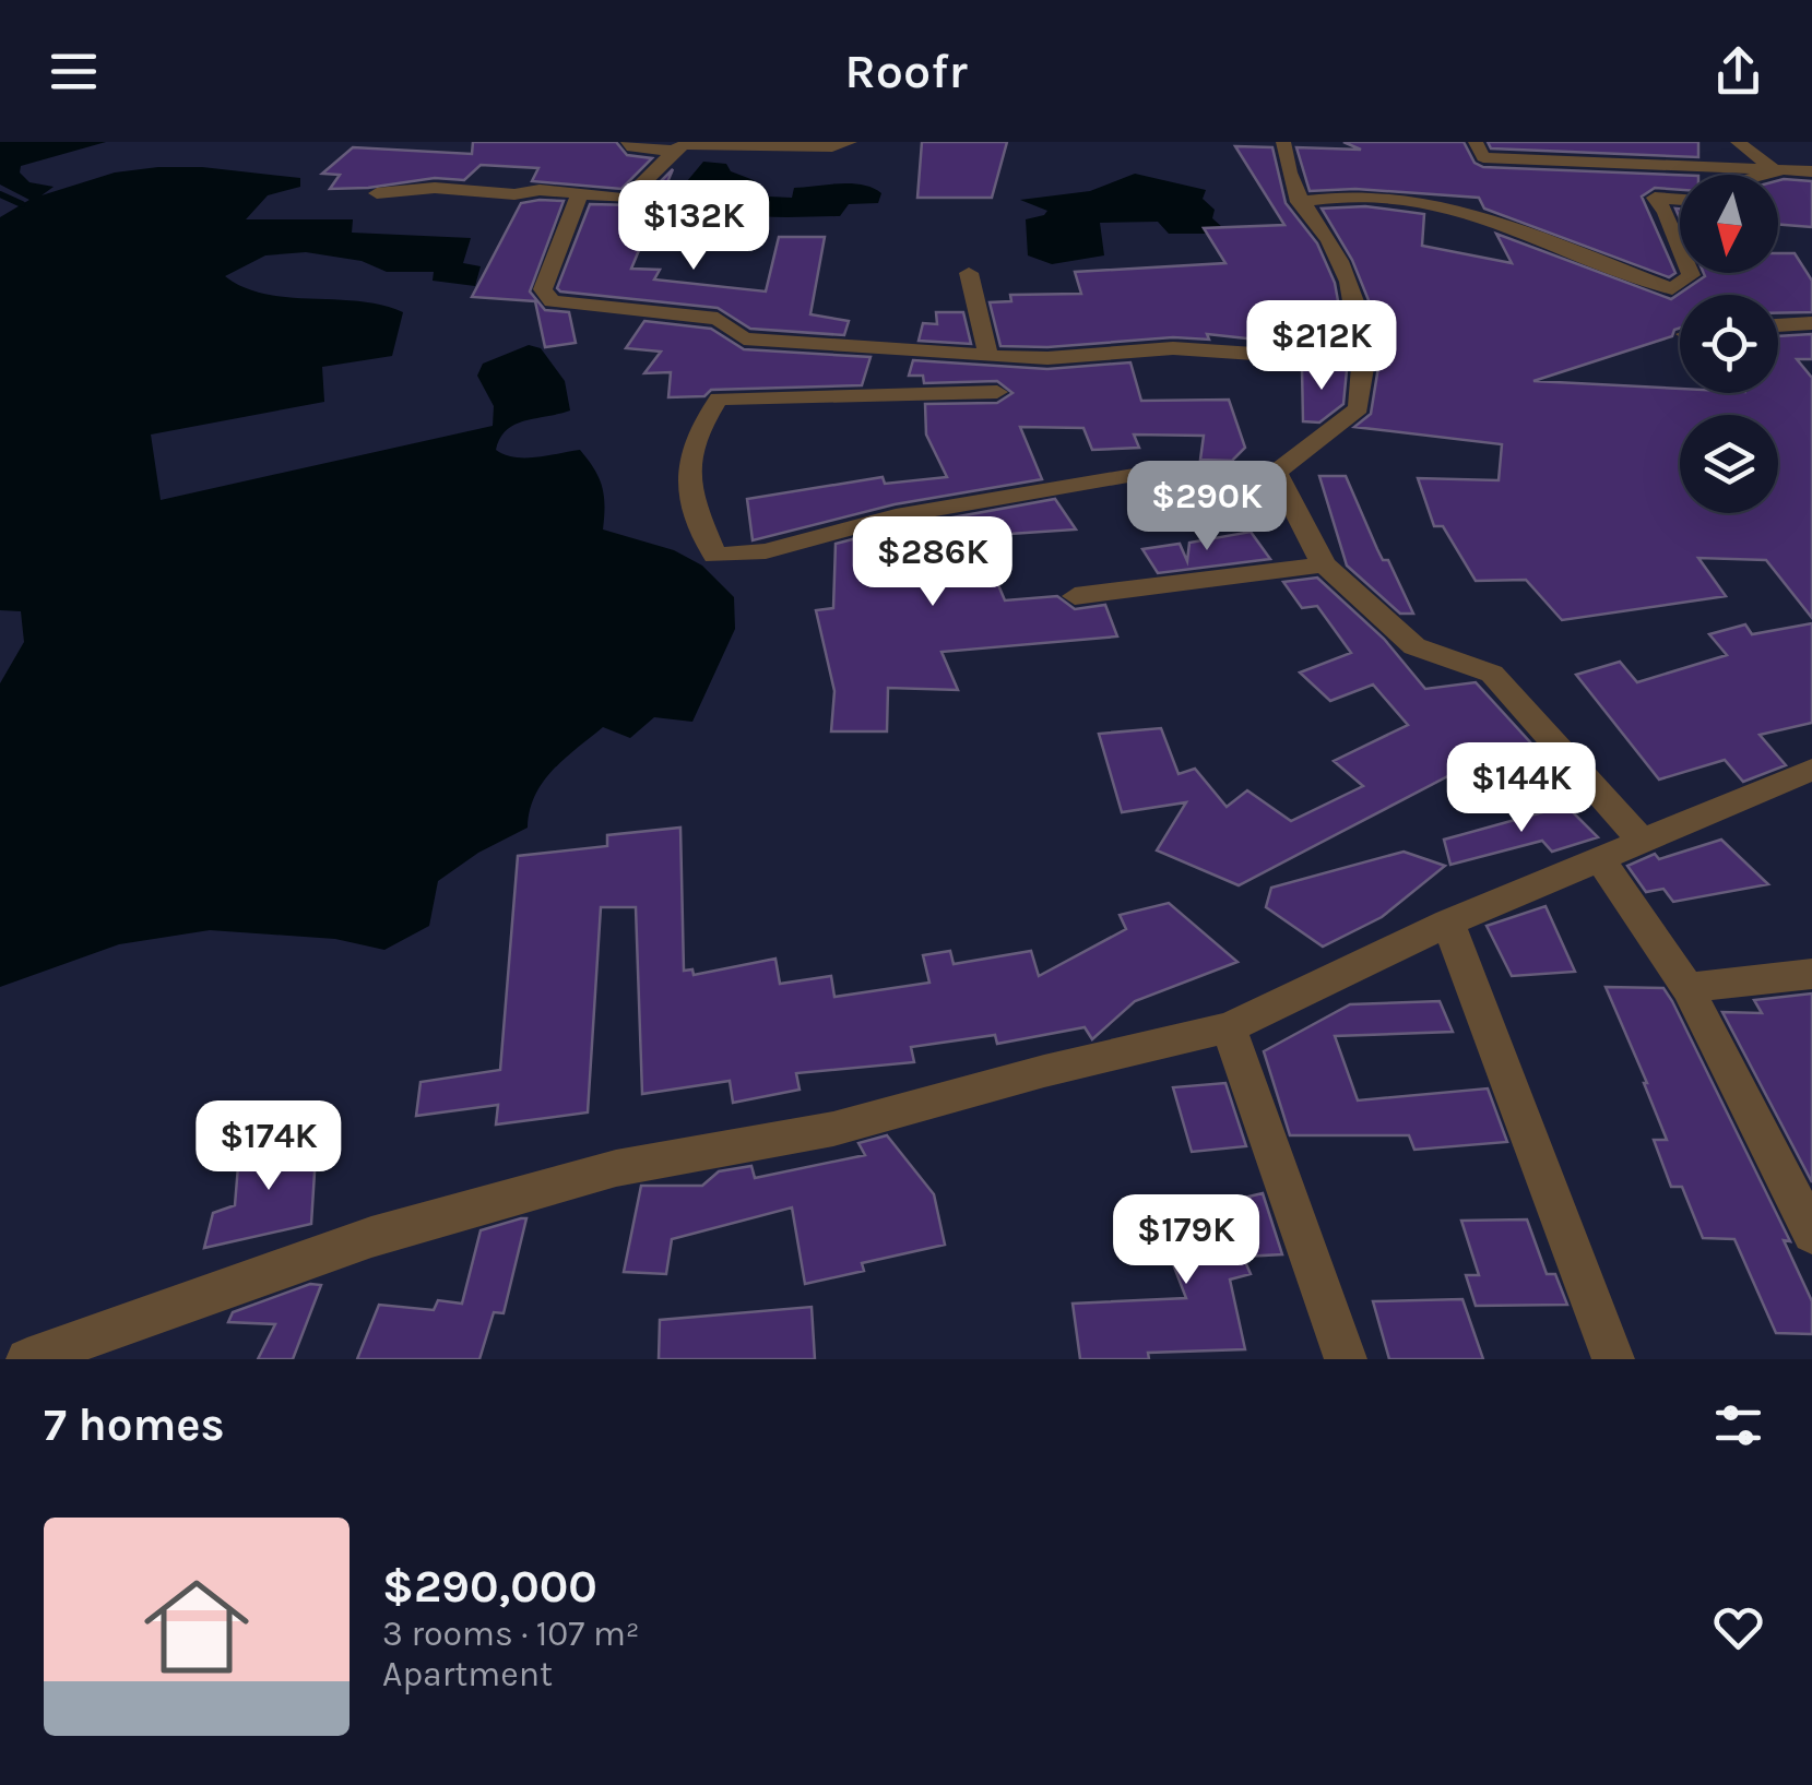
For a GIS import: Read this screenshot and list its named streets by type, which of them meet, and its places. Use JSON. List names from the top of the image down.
{
  "north": "bottom",
  "page": {
    "header": "Roofr",
    "price": [
      "$132K",
      "$212K",
      "$290K",
      "$286K",
      "$144K",
      "$174K",
      "$179K"
    ],
    "heading": "7 homes",
    "list": [
      {
        "name": "$290,000",
        "note": "3 rooms · 107 m² · Apartment"
      }
    ]
  }
}
